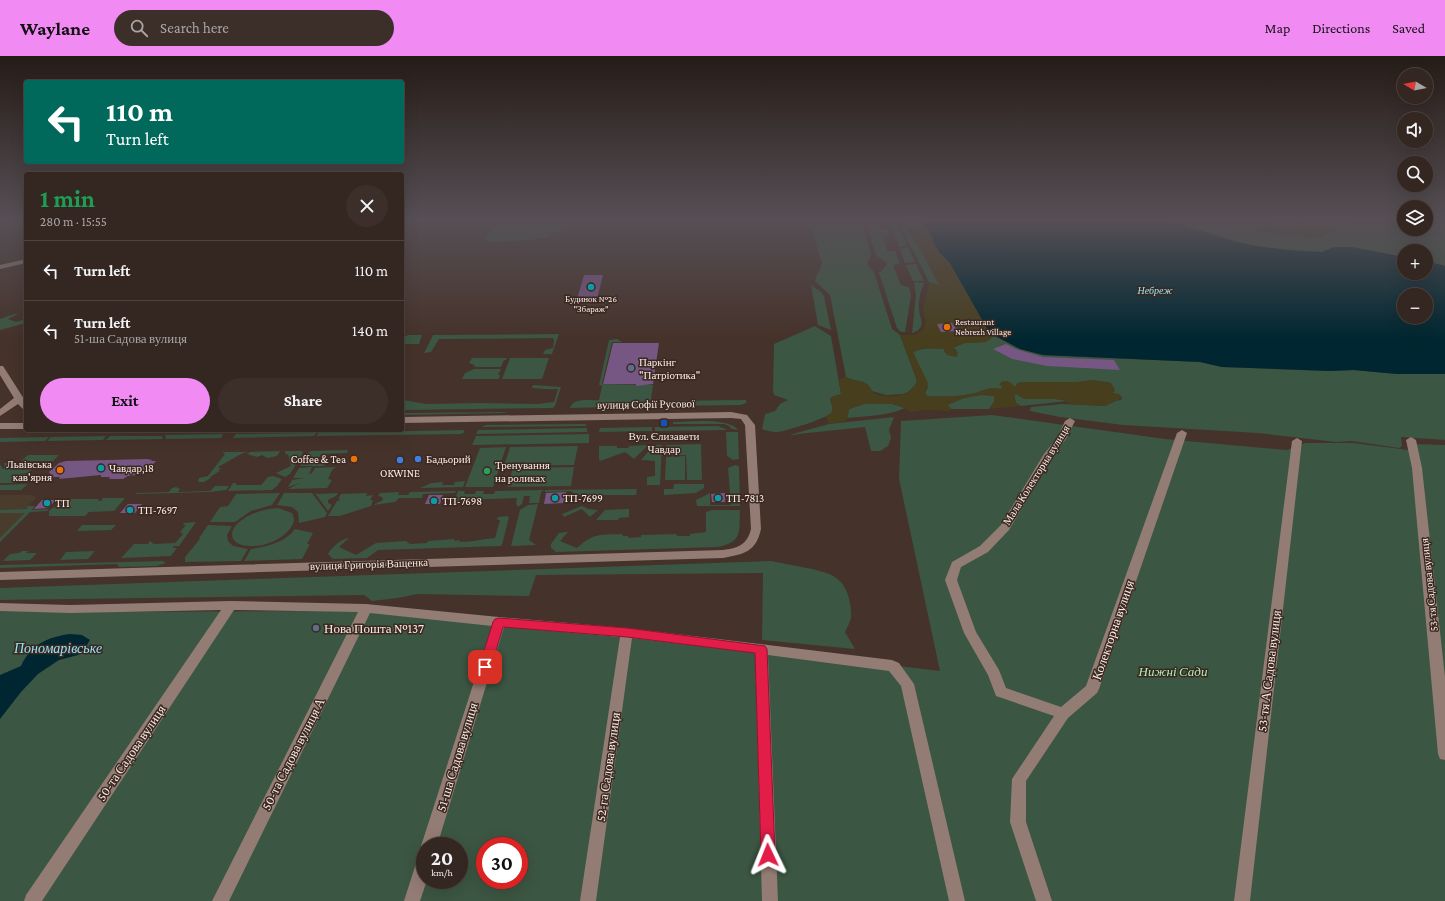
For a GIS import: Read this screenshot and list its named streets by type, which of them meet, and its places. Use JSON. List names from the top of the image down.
{
  "streets": {
    "street": [
      "вулиця Софії Русової",
      "Мала Колекторна вулиця",
      "вулиця Григорія Ващенка",
      "53-тя Садова вулиця",
      "Колекторна вулиця",
      "53-тя А Садова вулиця",
      "50-та Садова вулиця",
      "50-та Садова вулиця А",
      "51-ша Садова вулиця",
      "52-га Садова вулиця"
    ]
  },
  "crossings": [
    ["вулиця Софії Русової", "вулиця Григорія Ващенка"],
    ["Мала Колекторна вулиця", "Колекторна вулиця"]
  ],
  "water": ["Небреж", "Пономарівське"],
  "parks": ["Нижні Сади"],
  "places": {
    "other": [
      "Будинок №26 \"Збараж\"",
      "Restaurant Nebrezh Village",
      "Паркінг \"Патріотика\"",
      "Coffee & Tea",
      "Бадьорий",
      "OKWINE",
      "Чавдар,18",
      "Львівська кав'ярня",
      "Тренування на роликах",
      "ТП-7699",
      "ТП-7813",
      "ТП-7698",
      "ТП",
      "ТП-7697",
      "Нова Пошта №137"
    ],
    "transit": ["Вул. Єлизавети Чавдар"]
  },
  "north": "left",
  "page": {
    "header": "Waylane",
    "search": "Search here",
    "nav": ["Map", "Directions", "Saved"],
    "map_buttons": ["+", "−"],
    "turn": ["110 m", "Turn left"],
    "heading": ["1 min", "280 m · 15:55"],
    "list": [
      {
        "name": "Turn left",
        "value": "110 m"
      },
      {
        "name": "Turn left",
        "note": "51-ша Садова вулиця",
        "value": "140 m"
      }
    ],
    "buttons": ["Exit", "Share"],
    "speed": "20 km/h",
    "limit": "30"
  }
}
